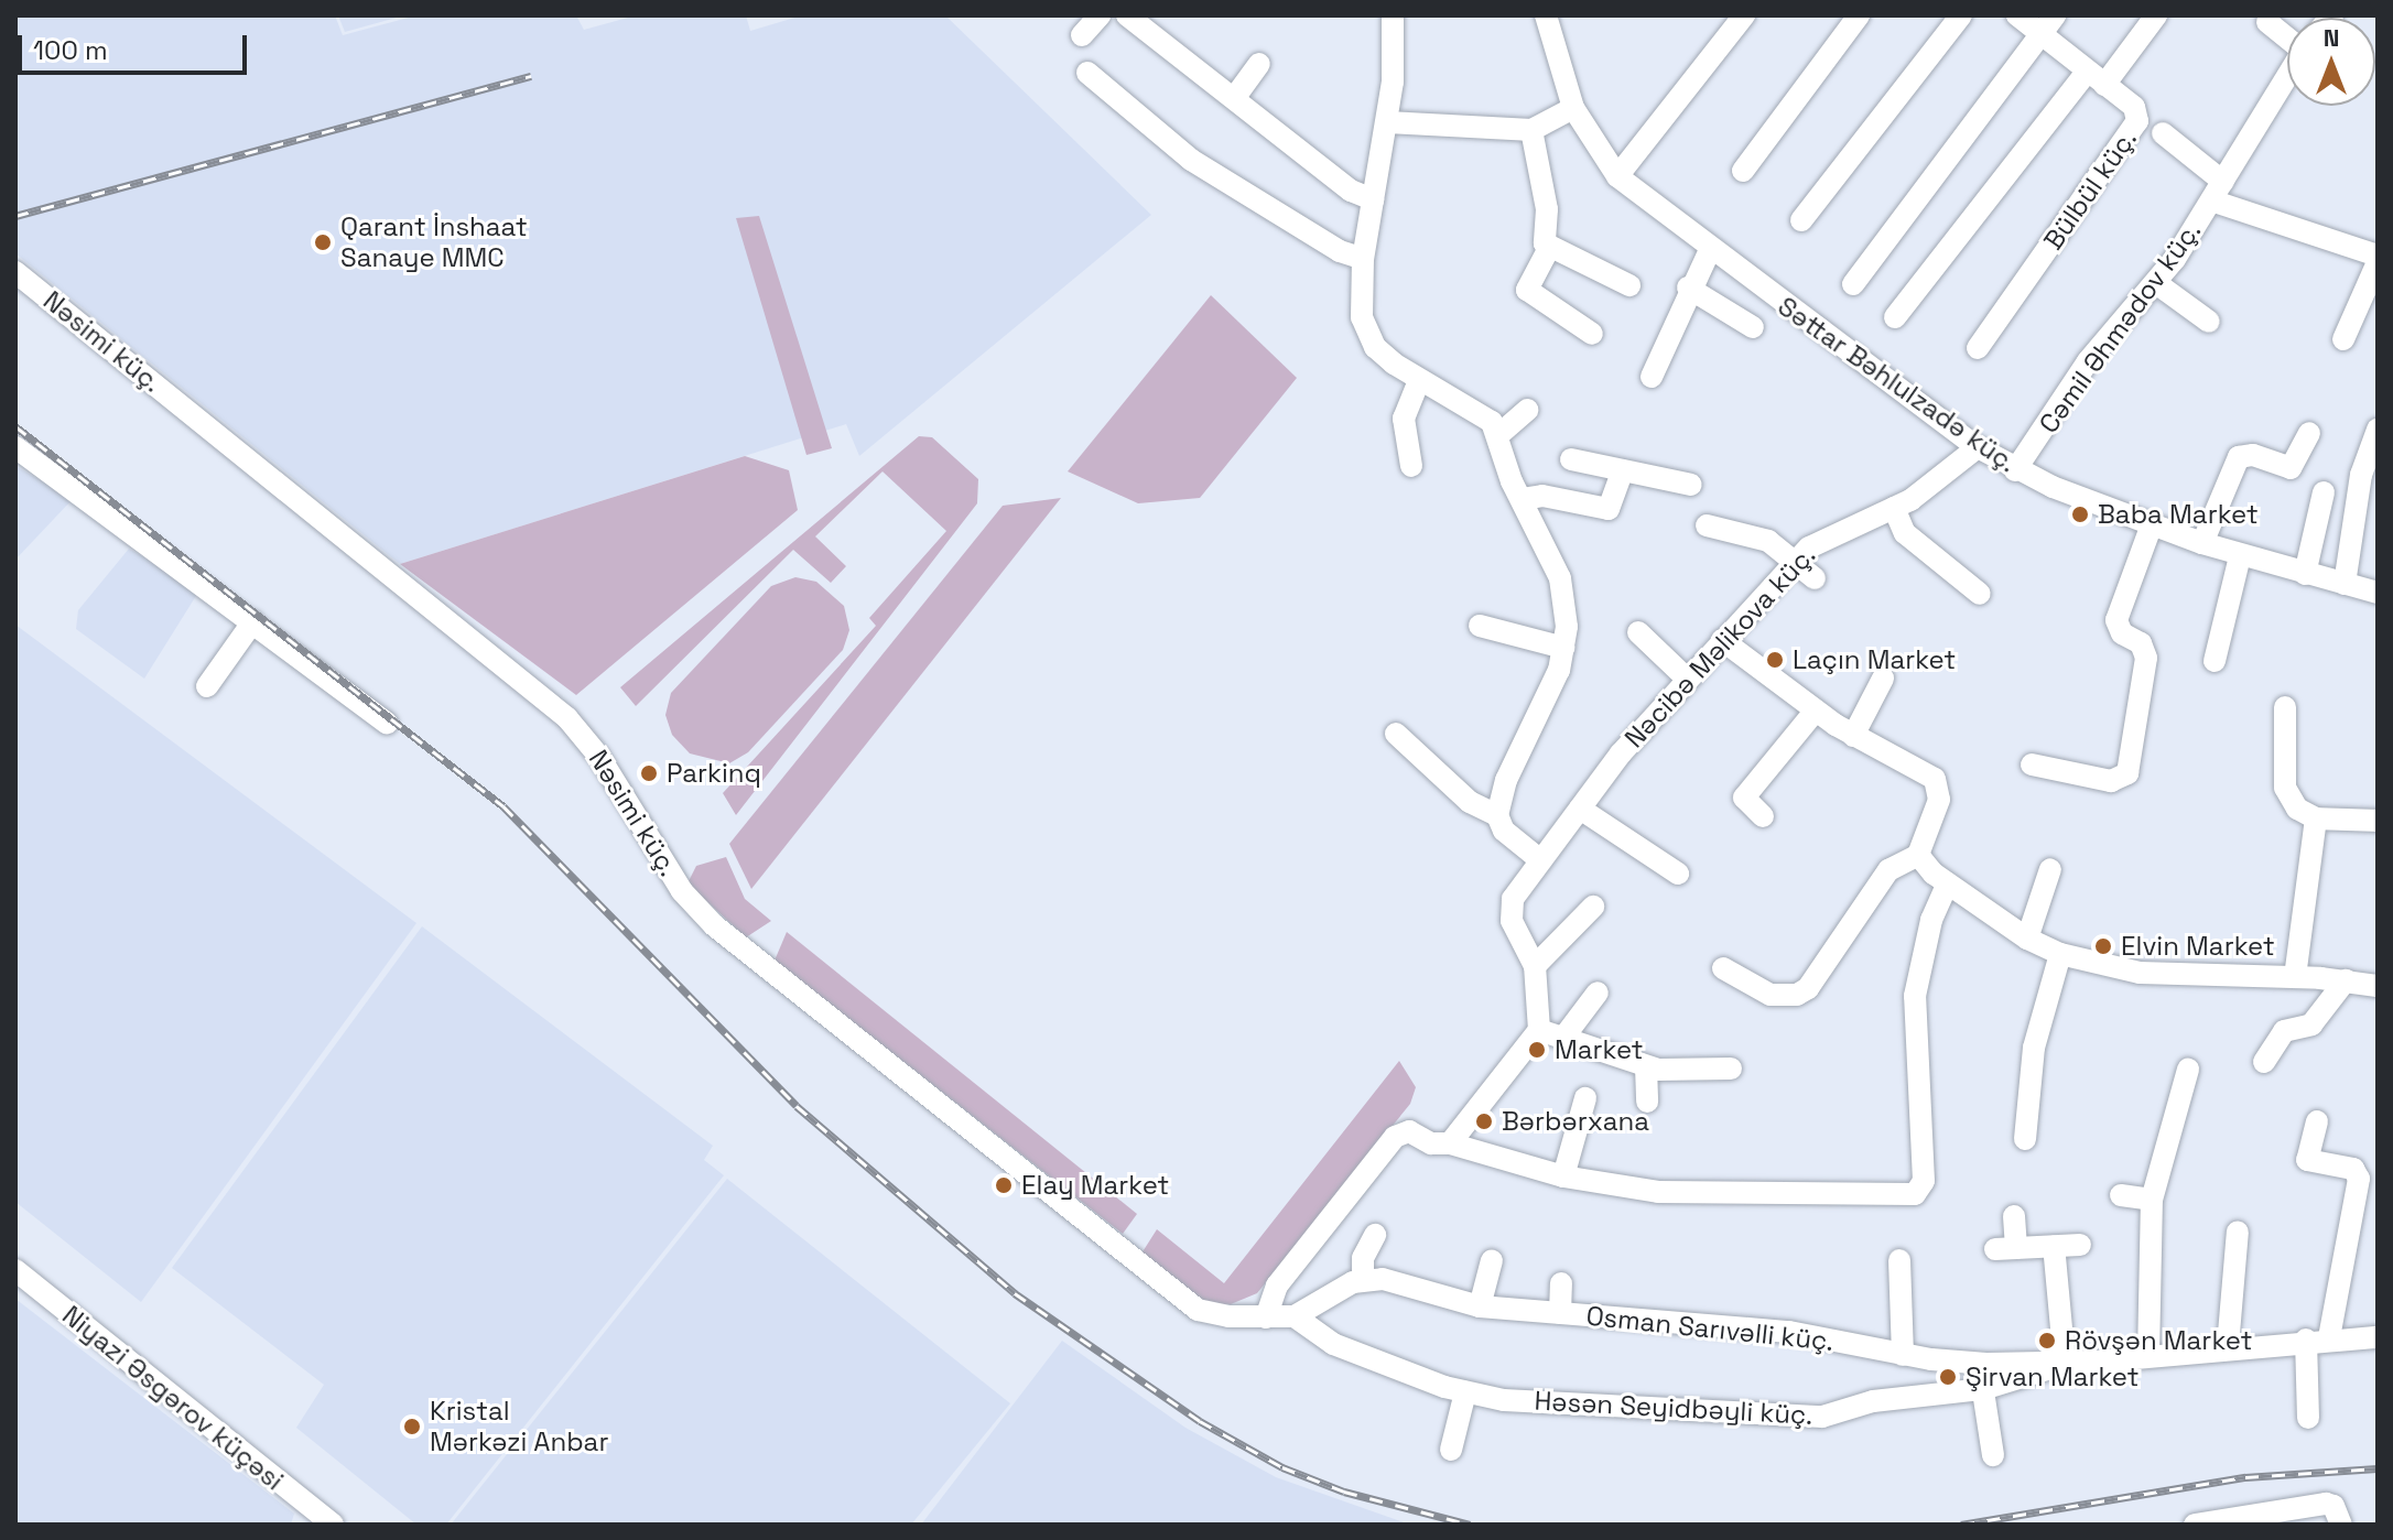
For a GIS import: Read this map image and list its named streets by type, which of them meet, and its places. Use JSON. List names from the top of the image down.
{
  "streets": {
    "street": [
      "Bülbül küç.",
      "Cəmil Əhmədov küç.",
      "Nəsimi küç.",
      "Səttar Bəhlulzadə küç.",
      "Nəcibə Məlikova küç.",
      "Osman Sarıvəlli küç.",
      "Niyazi Əsgərov küçəsi",
      "Həsən Seyidbəyli küç."
    ]
  },
  "crossings": [
    ["Cəmil Əhmədov küç.", "Səttar Bəhlulzadə küç."],
    ["Səttar Bəhlulzadə küç.", "Nəcibə Məlikova küç."],
    ["Osman Sarıvəlli küç.", "Həsən Seyidbəyli küç."]
  ],
  "places": [
    "Qarant İnshaat Sanaye MMC",
    "Baba Market",
    "Laçın Market",
    "Parkinq",
    "Elvin Market",
    "Market",
    "Bərbərxana",
    "Elay Market",
    "Rövşən Market",
    "Şirvan Market",
    "Kristal Mərkəzi Anbar"
  ],
  "scale_bar": "100 m",
  "north": "top"
}
